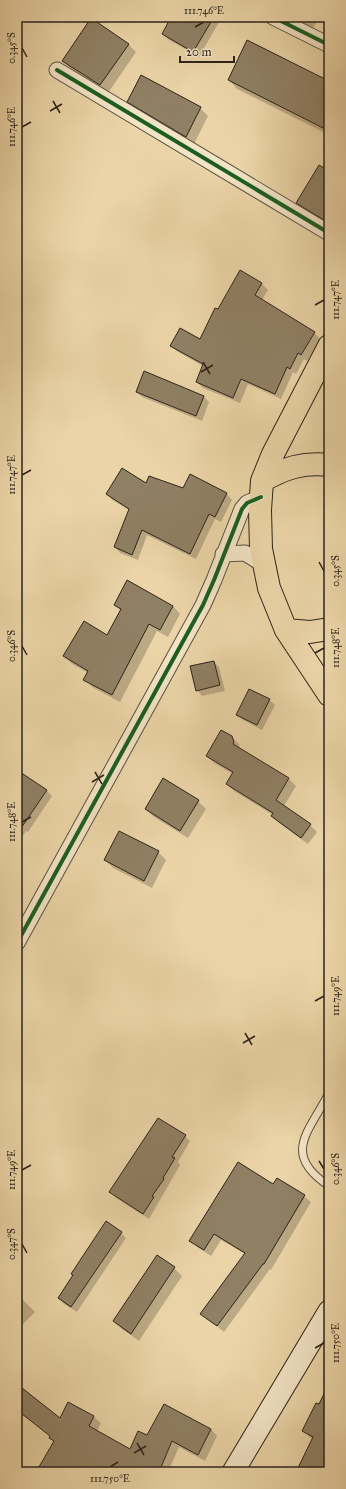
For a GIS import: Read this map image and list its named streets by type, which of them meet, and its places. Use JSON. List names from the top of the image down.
{
  "scale_bar": "20 m",
  "coordinates": [
    "111.746°E",
    "0.345°S",
    "111.747°E",
    "0.346°S",
    "111.748°E",
    "111.749°E",
    "0.347°S",
    "111.750°E"
  ]
}
